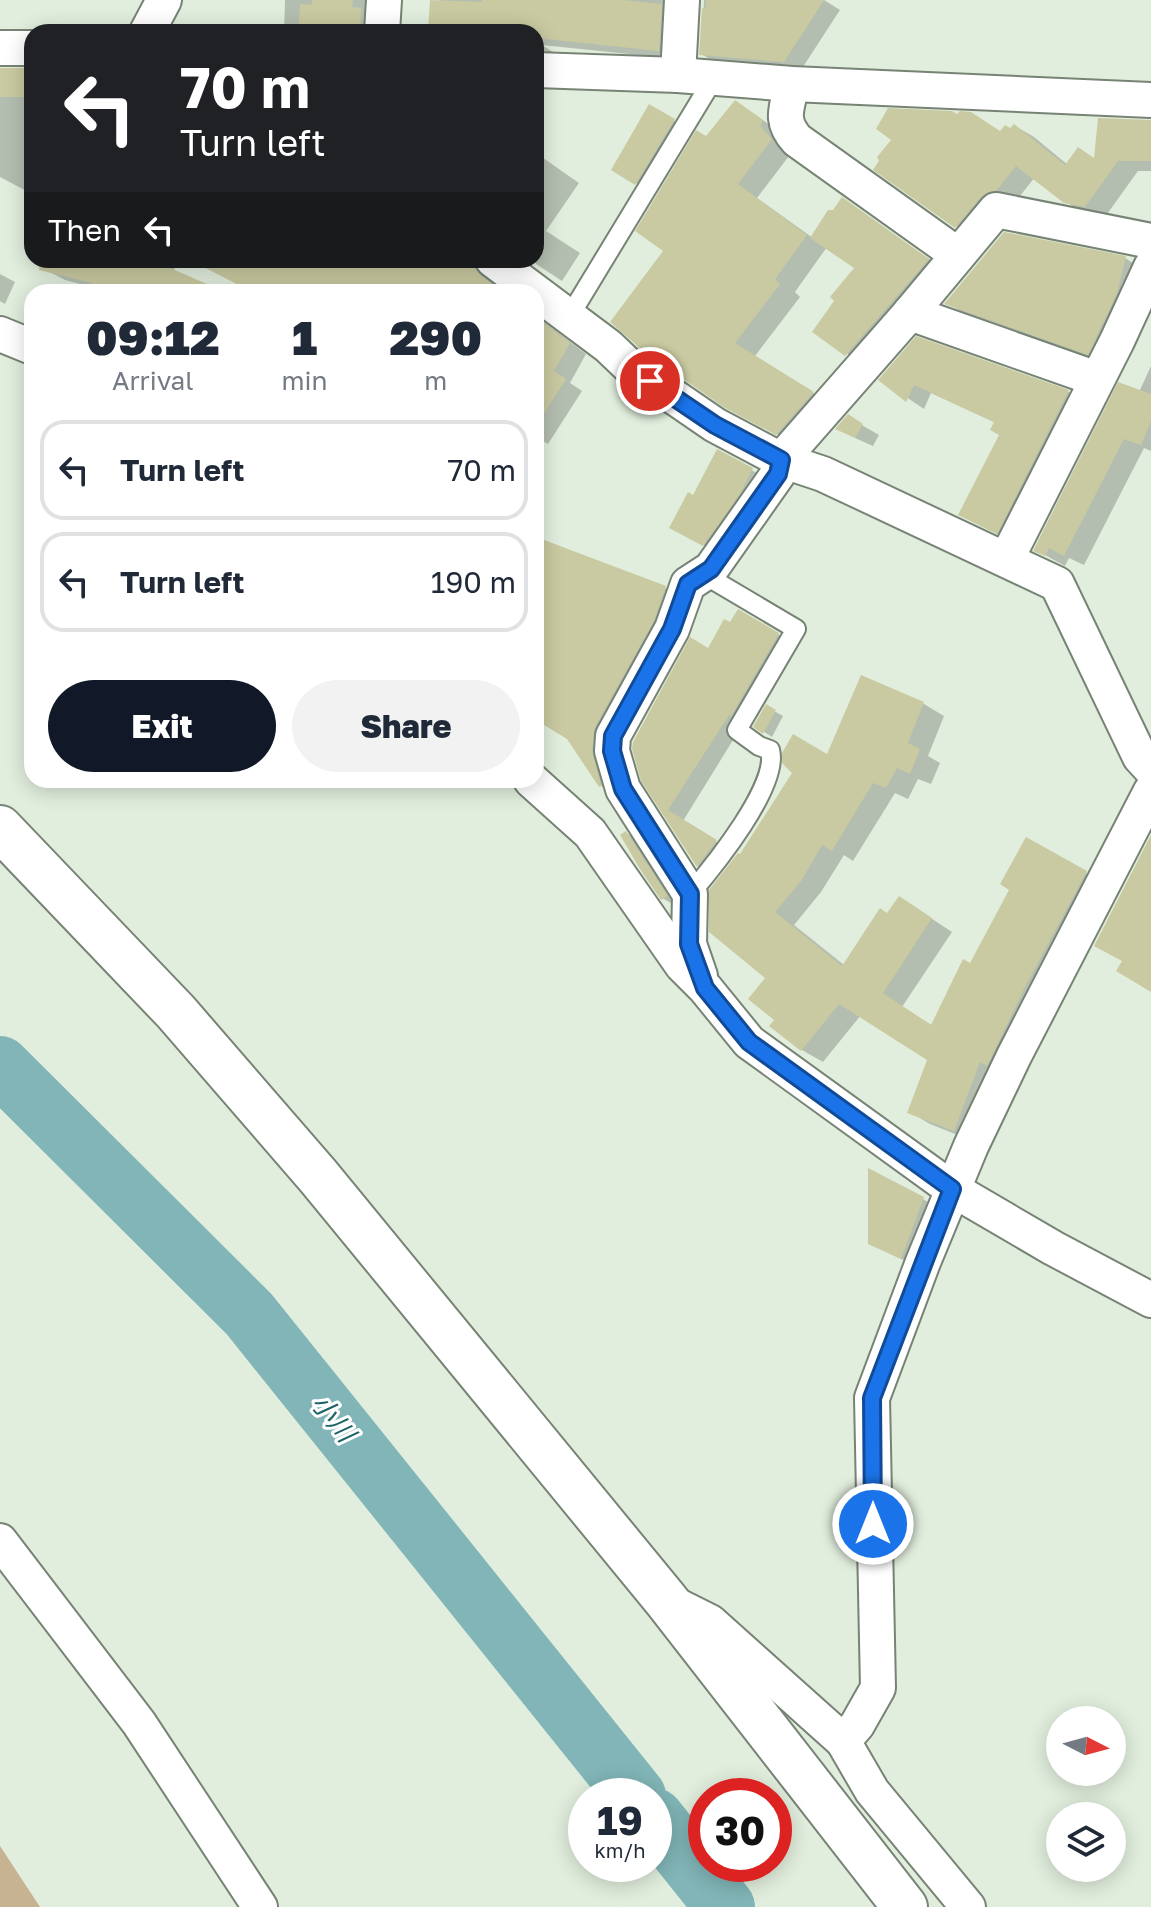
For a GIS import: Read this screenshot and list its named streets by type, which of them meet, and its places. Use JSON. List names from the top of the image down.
{
  "water": ["小川"],
  "north": "right",
  "page": {
    "turn": ["70 m", "Turn left"],
    "then": "Then",
    "eta": [
      "09:12",
      "Arrival",
      "1",
      "min",
      "290",
      "m"
    ],
    "list": [
      {
        "name": "Turn left",
        "value": "70 m"
      },
      {
        "name": "Turn left",
        "value": "190 m"
      }
    ],
    "buttons": ["Exit", "Share"],
    "speed": "19 km/h",
    "limit": "30"
  }
}
